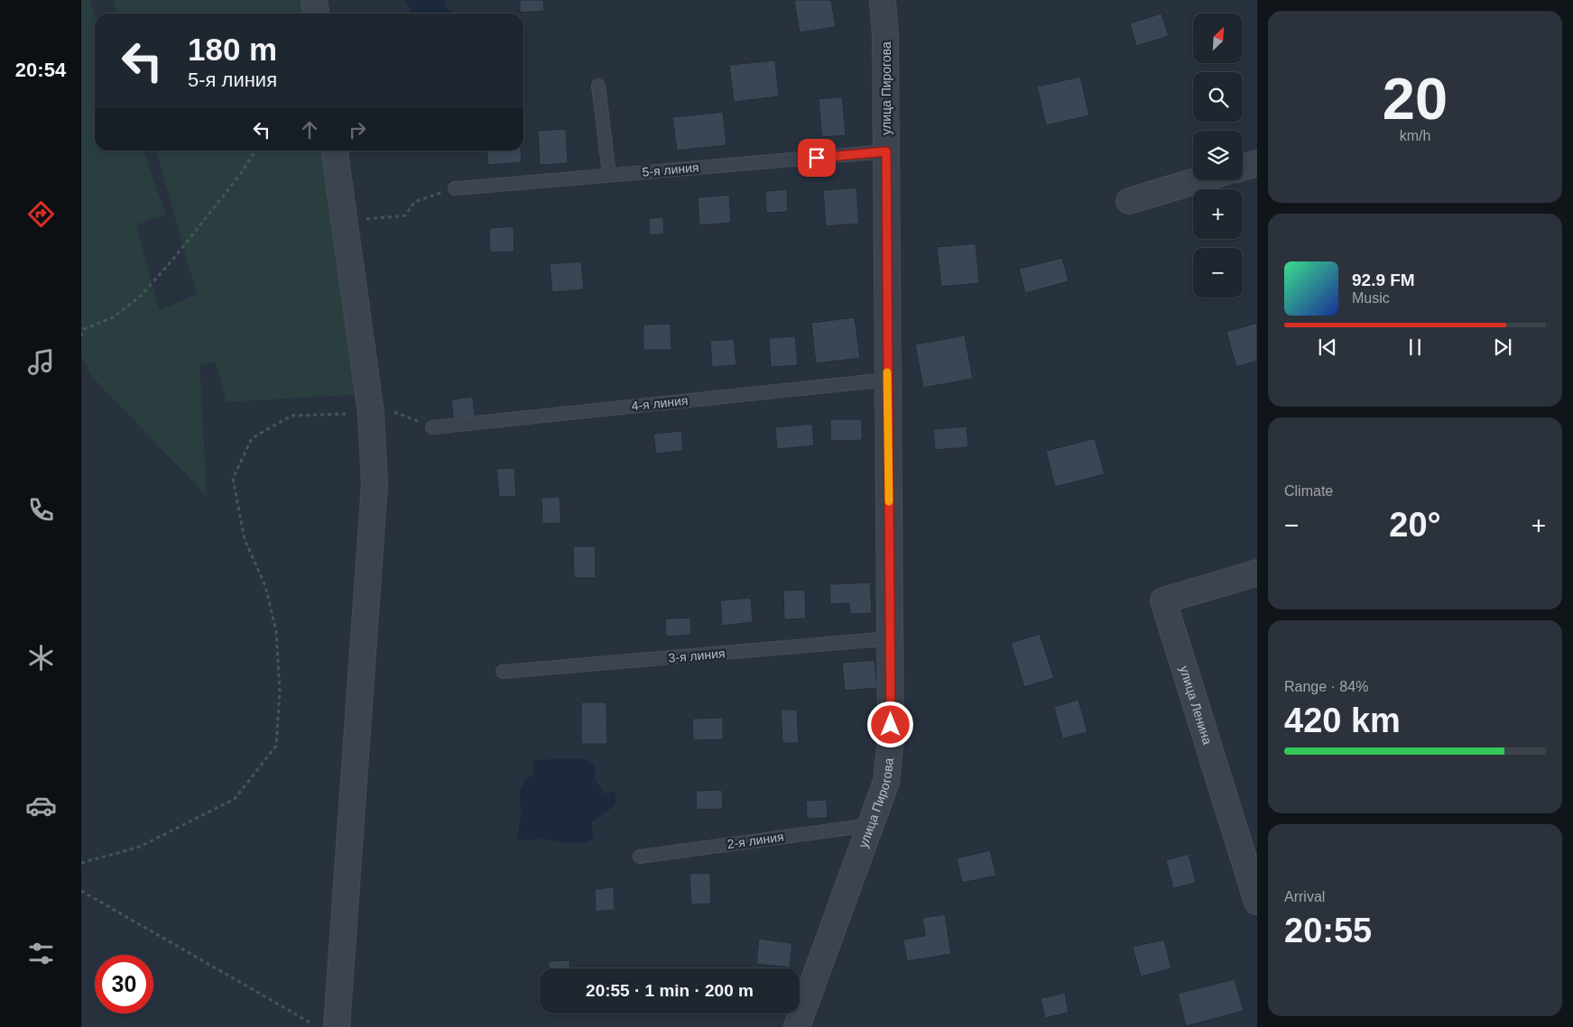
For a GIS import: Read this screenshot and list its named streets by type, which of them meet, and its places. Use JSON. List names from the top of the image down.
{
  "streets": {
    "street": ["улица Пирогова", "улица Ленина"],
    "lane": [
      "5-я линия",
      "4-я линия",
      "3-я линия",
      "2-я линия"
    ]
  },
  "crossings": [
    ["улица Пирогова", "5-я линия"],
    ["улица Пирогова", "4-я линия"],
    ["улица Пирогова", "3-я линия"],
    ["улица Пирогова", "2-я линия"]
  ],
  "north": "top right",
  "page": {
    "tabs": "20:54",
    "tile": [
      ["20", "km/h"],
      "Climate",
      ["Range · 84%", "420 km"],
      ["Arrival", "20:55"]
    ],
    "map_buttons": ["+", "−"],
    "turn": ["180 m", "5-я линия"],
    "song": ["92.9 FM", "Music"],
    "heat": ["−", "20°", "+"],
    "limit": "30",
    "trip": "20:55 · 1 min · 200 m"
  }
}
